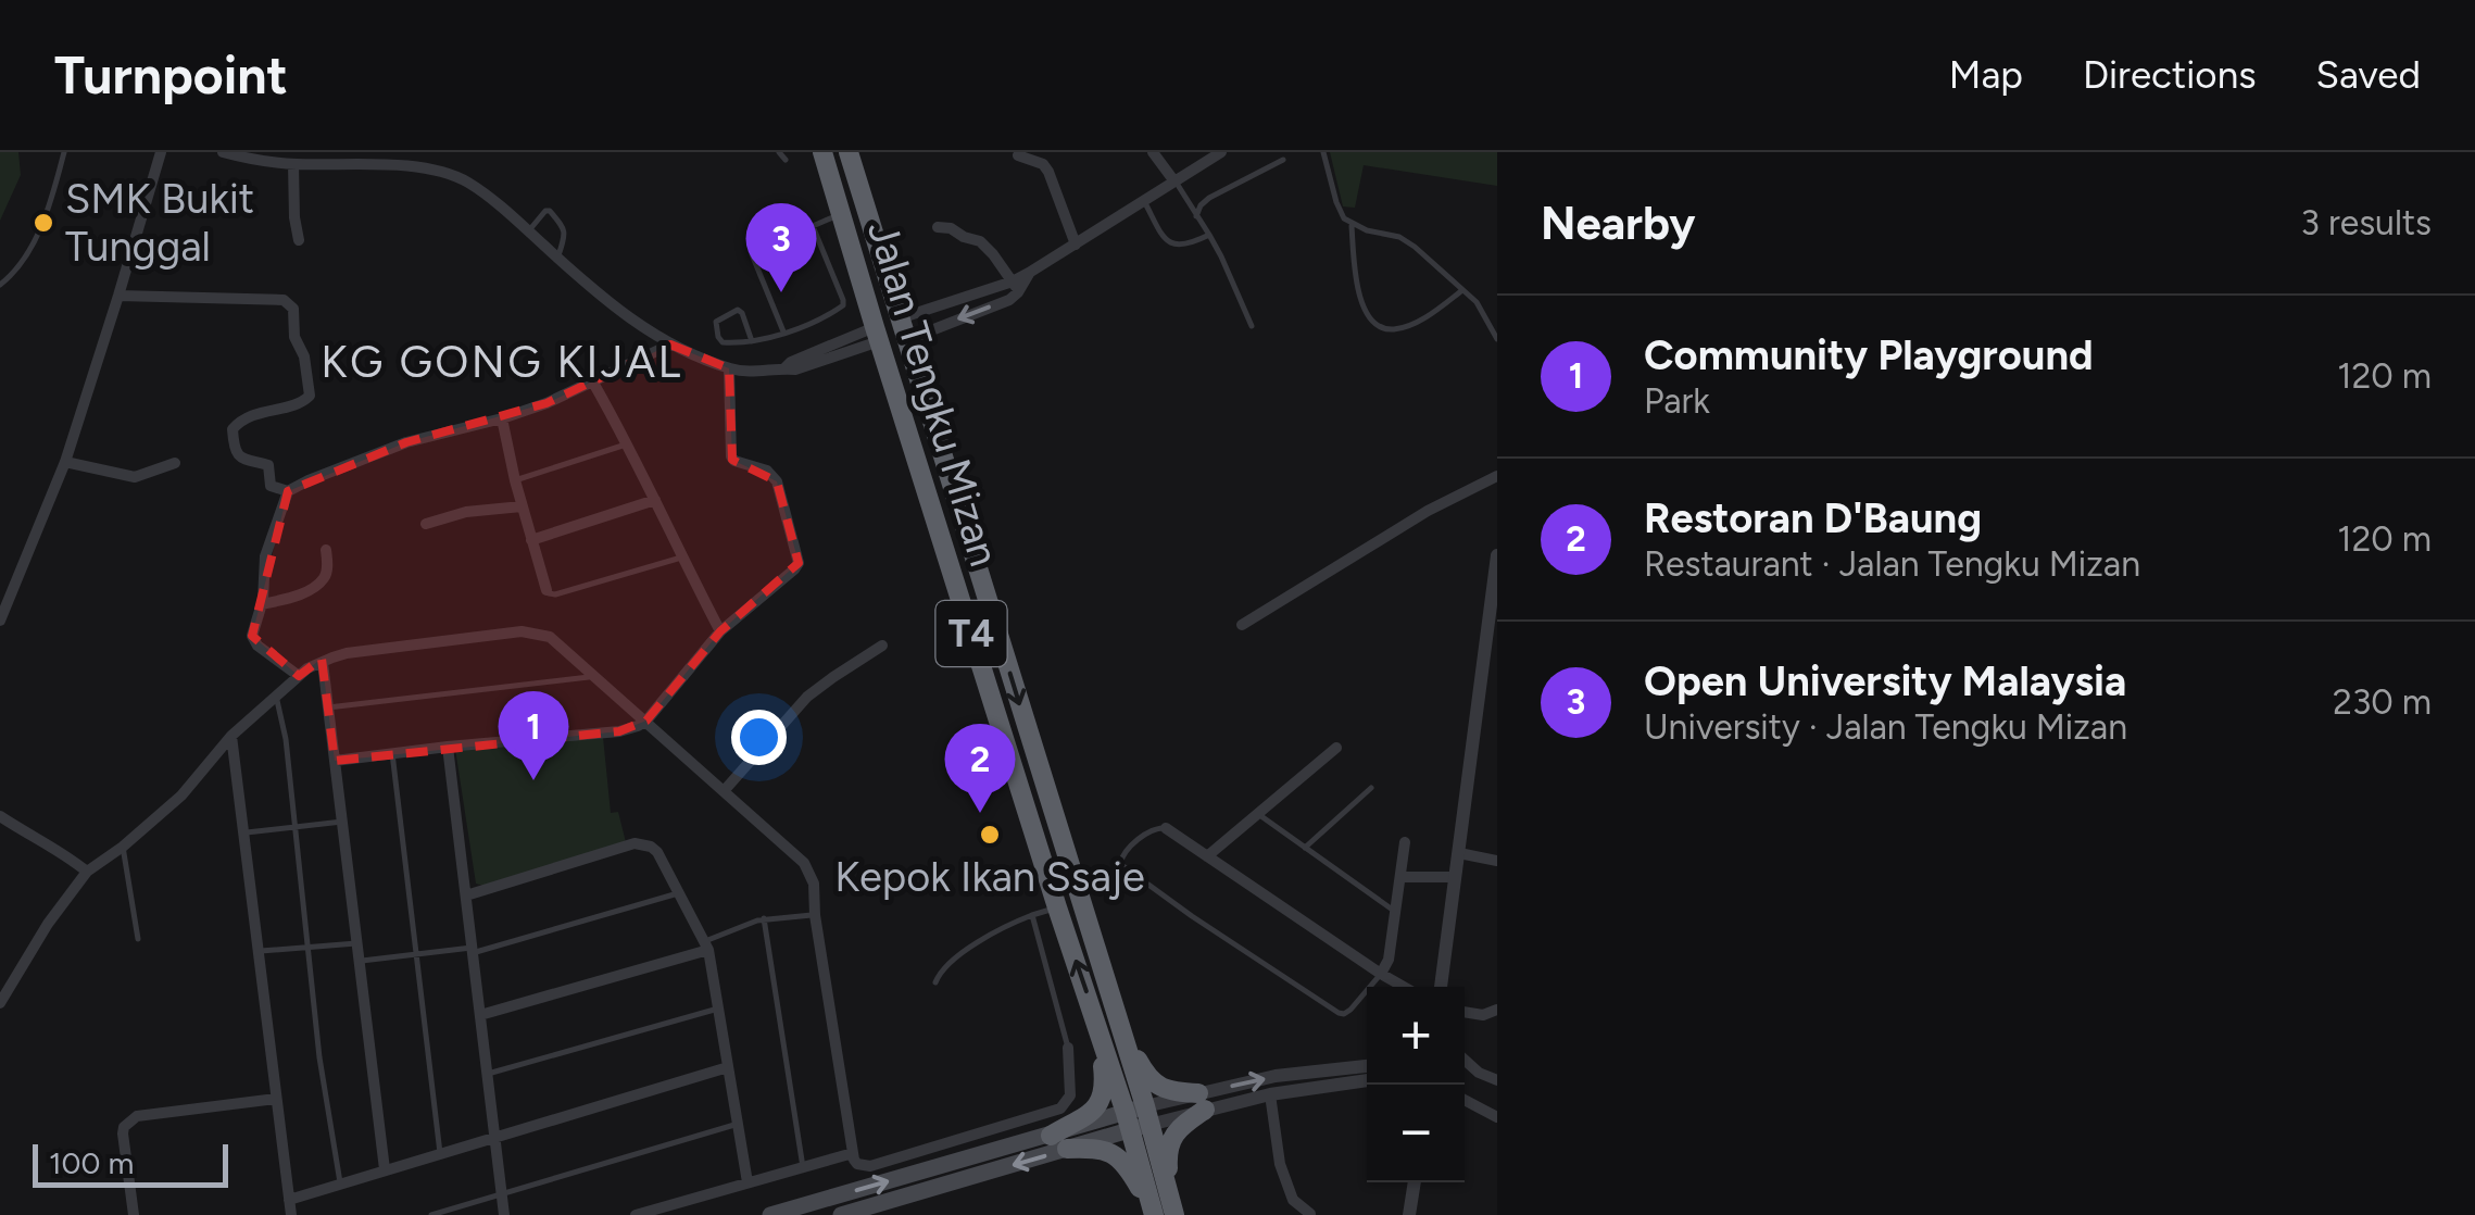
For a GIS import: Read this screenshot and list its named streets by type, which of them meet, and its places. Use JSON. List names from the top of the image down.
{
  "streets": {
    "highway": ["Jalan Tengku Mizan", "T4"]
  },
  "districts": ["KG GONG KIJAL"],
  "places": ["SMK Bukit Tunggal", "Kepok Ikan Ssaje"],
  "scale_bar": "100 m",
  "page": {
    "header": "Turnpoint",
    "nav": ["Map", "Directions", "Saved"],
    "heading": ["Nearby", "3 results"],
    "pins": ["3", "1", "2"],
    "list": [
      {
        "mark": "1",
        "name": "Community Playground",
        "note": "Park",
        "value": "120 m"
      },
      {
        "mark": "2",
        "name": "Restoran D'Baung",
        "note": "Restaurant · Jalan Tengku Mizan",
        "value": "120 m"
      },
      {
        "mark": "3",
        "name": "Open University Malaysia",
        "note": "University · Jalan Tengku Mizan",
        "value": "230 m"
      }
    ],
    "map_buttons": ["+", "−"],
    "scale": "100 m"
  }
}
